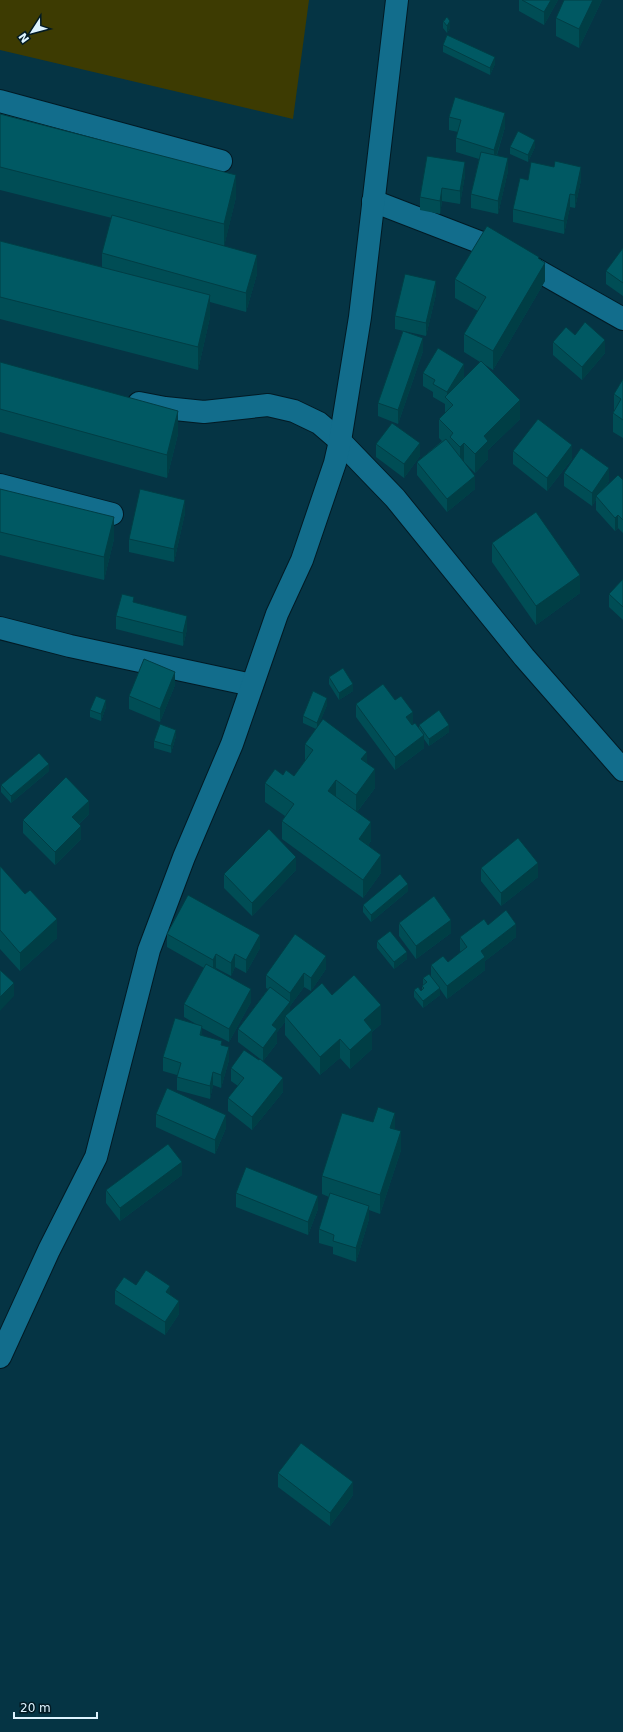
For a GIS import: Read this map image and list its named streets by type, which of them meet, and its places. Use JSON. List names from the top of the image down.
{
  "scale_bar": "20 m",
  "north": "bottom left"
}
